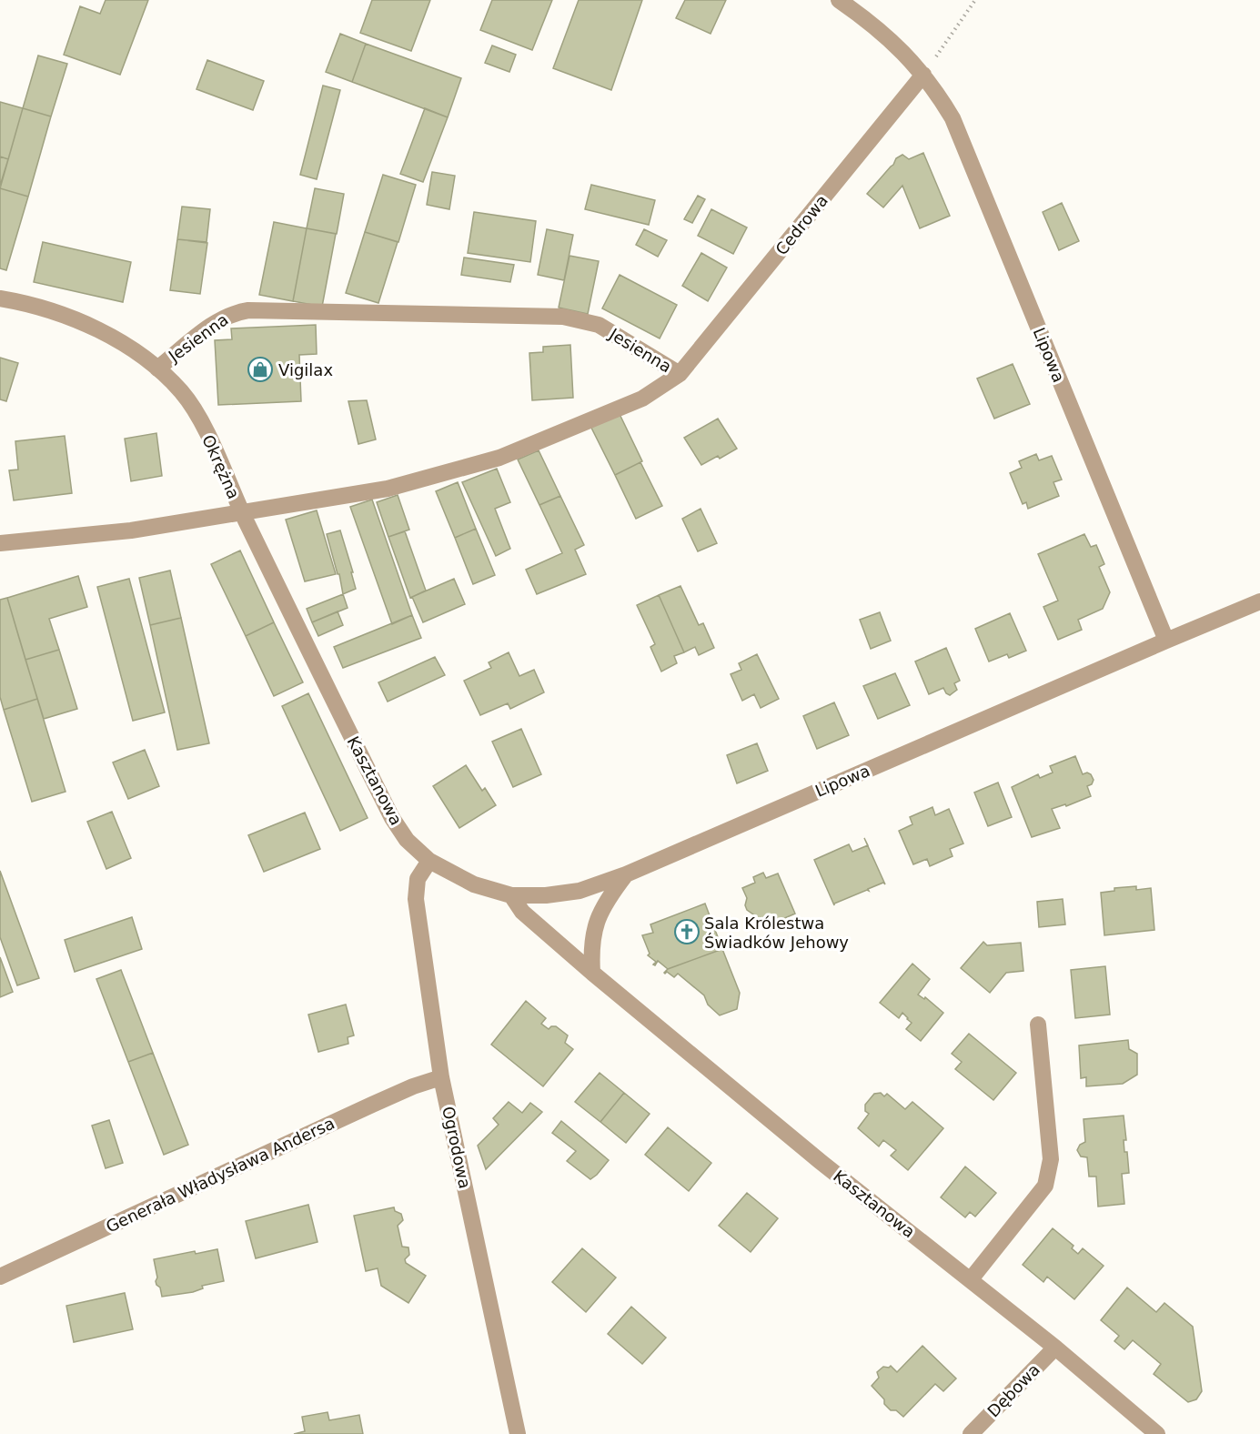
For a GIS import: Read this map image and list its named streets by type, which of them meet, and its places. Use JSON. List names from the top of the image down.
{
  "streets": {
    "street": [
      "Cedrowa",
      "Jesienna",
      "Lipowa",
      "Okrężna",
      "Kasztanowa",
      "Ogrodowa",
      "Generała Władysława Andersa",
      "Dębowa"
    ]
  },
  "crossings": [
    ["Cedrowa", "Jesienna"],
    ["Cedrowa", "Lipowa"],
    ["Jesienna", "Okrężna"],
    ["Jesienna", "Kasztanowa"],
    ["Lipowa", "Kasztanowa"],
    ["Okrężna", "Kasztanowa"],
    ["Kasztanowa", "Ogrodowa"],
    ["Kasztanowa", "Dębowa"],
    ["Ogrodowa", "Generała Władysława Andersa"]
  ],
  "places": {
    "shop": ["Vigilax"],
    "church": ["Sala Królestwa Świadków Jehowy"]
  }
}
